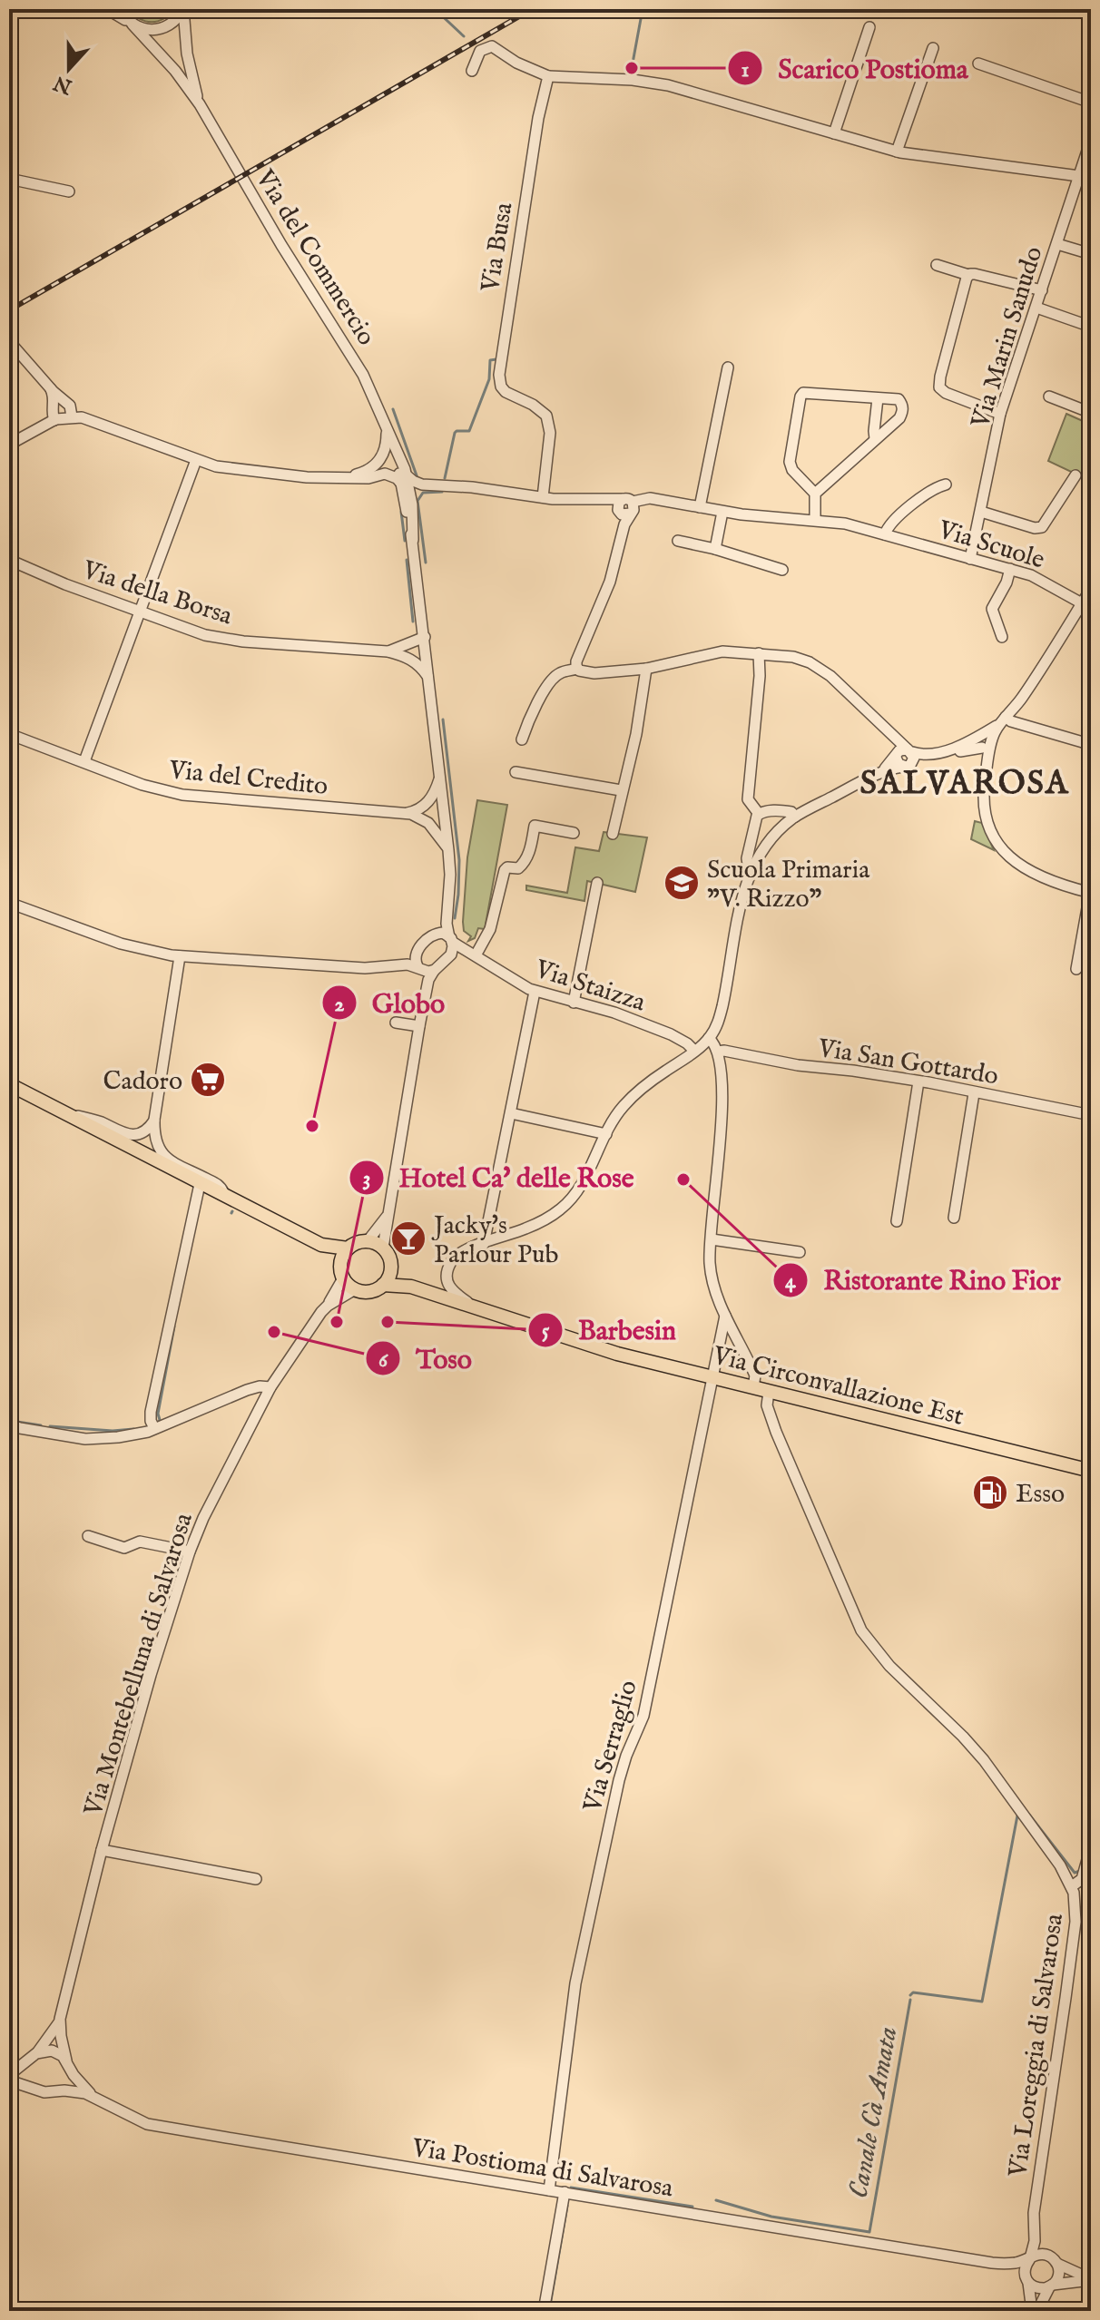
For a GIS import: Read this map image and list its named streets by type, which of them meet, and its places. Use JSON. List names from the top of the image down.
{
  "streets": {
    "main road": ["Via Circonvallazione Est"],
    "street": [
      "Via Busa",
      "Via del Commercio",
      "Via Marin Sanudo",
      "Via Scuole",
      "Via della Borsa",
      "Via del Credito",
      "Via Staizza",
      "Via San Gottardo",
      "Via Montebelluna di Salvarosa",
      "Via Serraglio",
      "Via Loreggia di Salvarosa",
      "Via Postioma di Salvarosa"
    ]
  },
  "crossings": [
    ["Via Busa", "Via Scuole"],
    ["Via del Commercio", "Via Scuole"],
    ["Via del Commercio", "Via della Borsa"],
    ["Via del Commercio", "Via del Credito"],
    ["Via del Commercio", "Via Staizza"],
    ["Via Marin Sanudo", "Via Scuole"],
    ["Via Circonvallazione Est", "Via Serraglio"],
    ["Via Circonvallazione Est", "Via Loreggia di Salvarosa"],
    ["Via Montebelluna di Salvarosa", "Via Postioma di Salvarosa"],
    ["Via Serraglio", "Via Postioma di Salvarosa"],
    ["Via Loreggia di Salvarosa", "Via Postioma di Salvarosa"]
  ],
  "districts": ["SALVAROSA"],
  "water": ["Canale Cà Amata"],
  "places": {
    "other": [
      "Scarico Postioma",
      "Globo",
      "Ristorante Rino Fior",
      "Hotel Ca' delle Rose",
      "Barbesin",
      "Toso"
    ],
    "school or university": ["Scuola Primaria \"V. Rizzo\""],
    "supermarket": ["Cadoro"],
    "bar": ["Jacky's Parlour Pub"],
    "fuel station": ["Esso"]
  },
  "north": "bottom"
}
